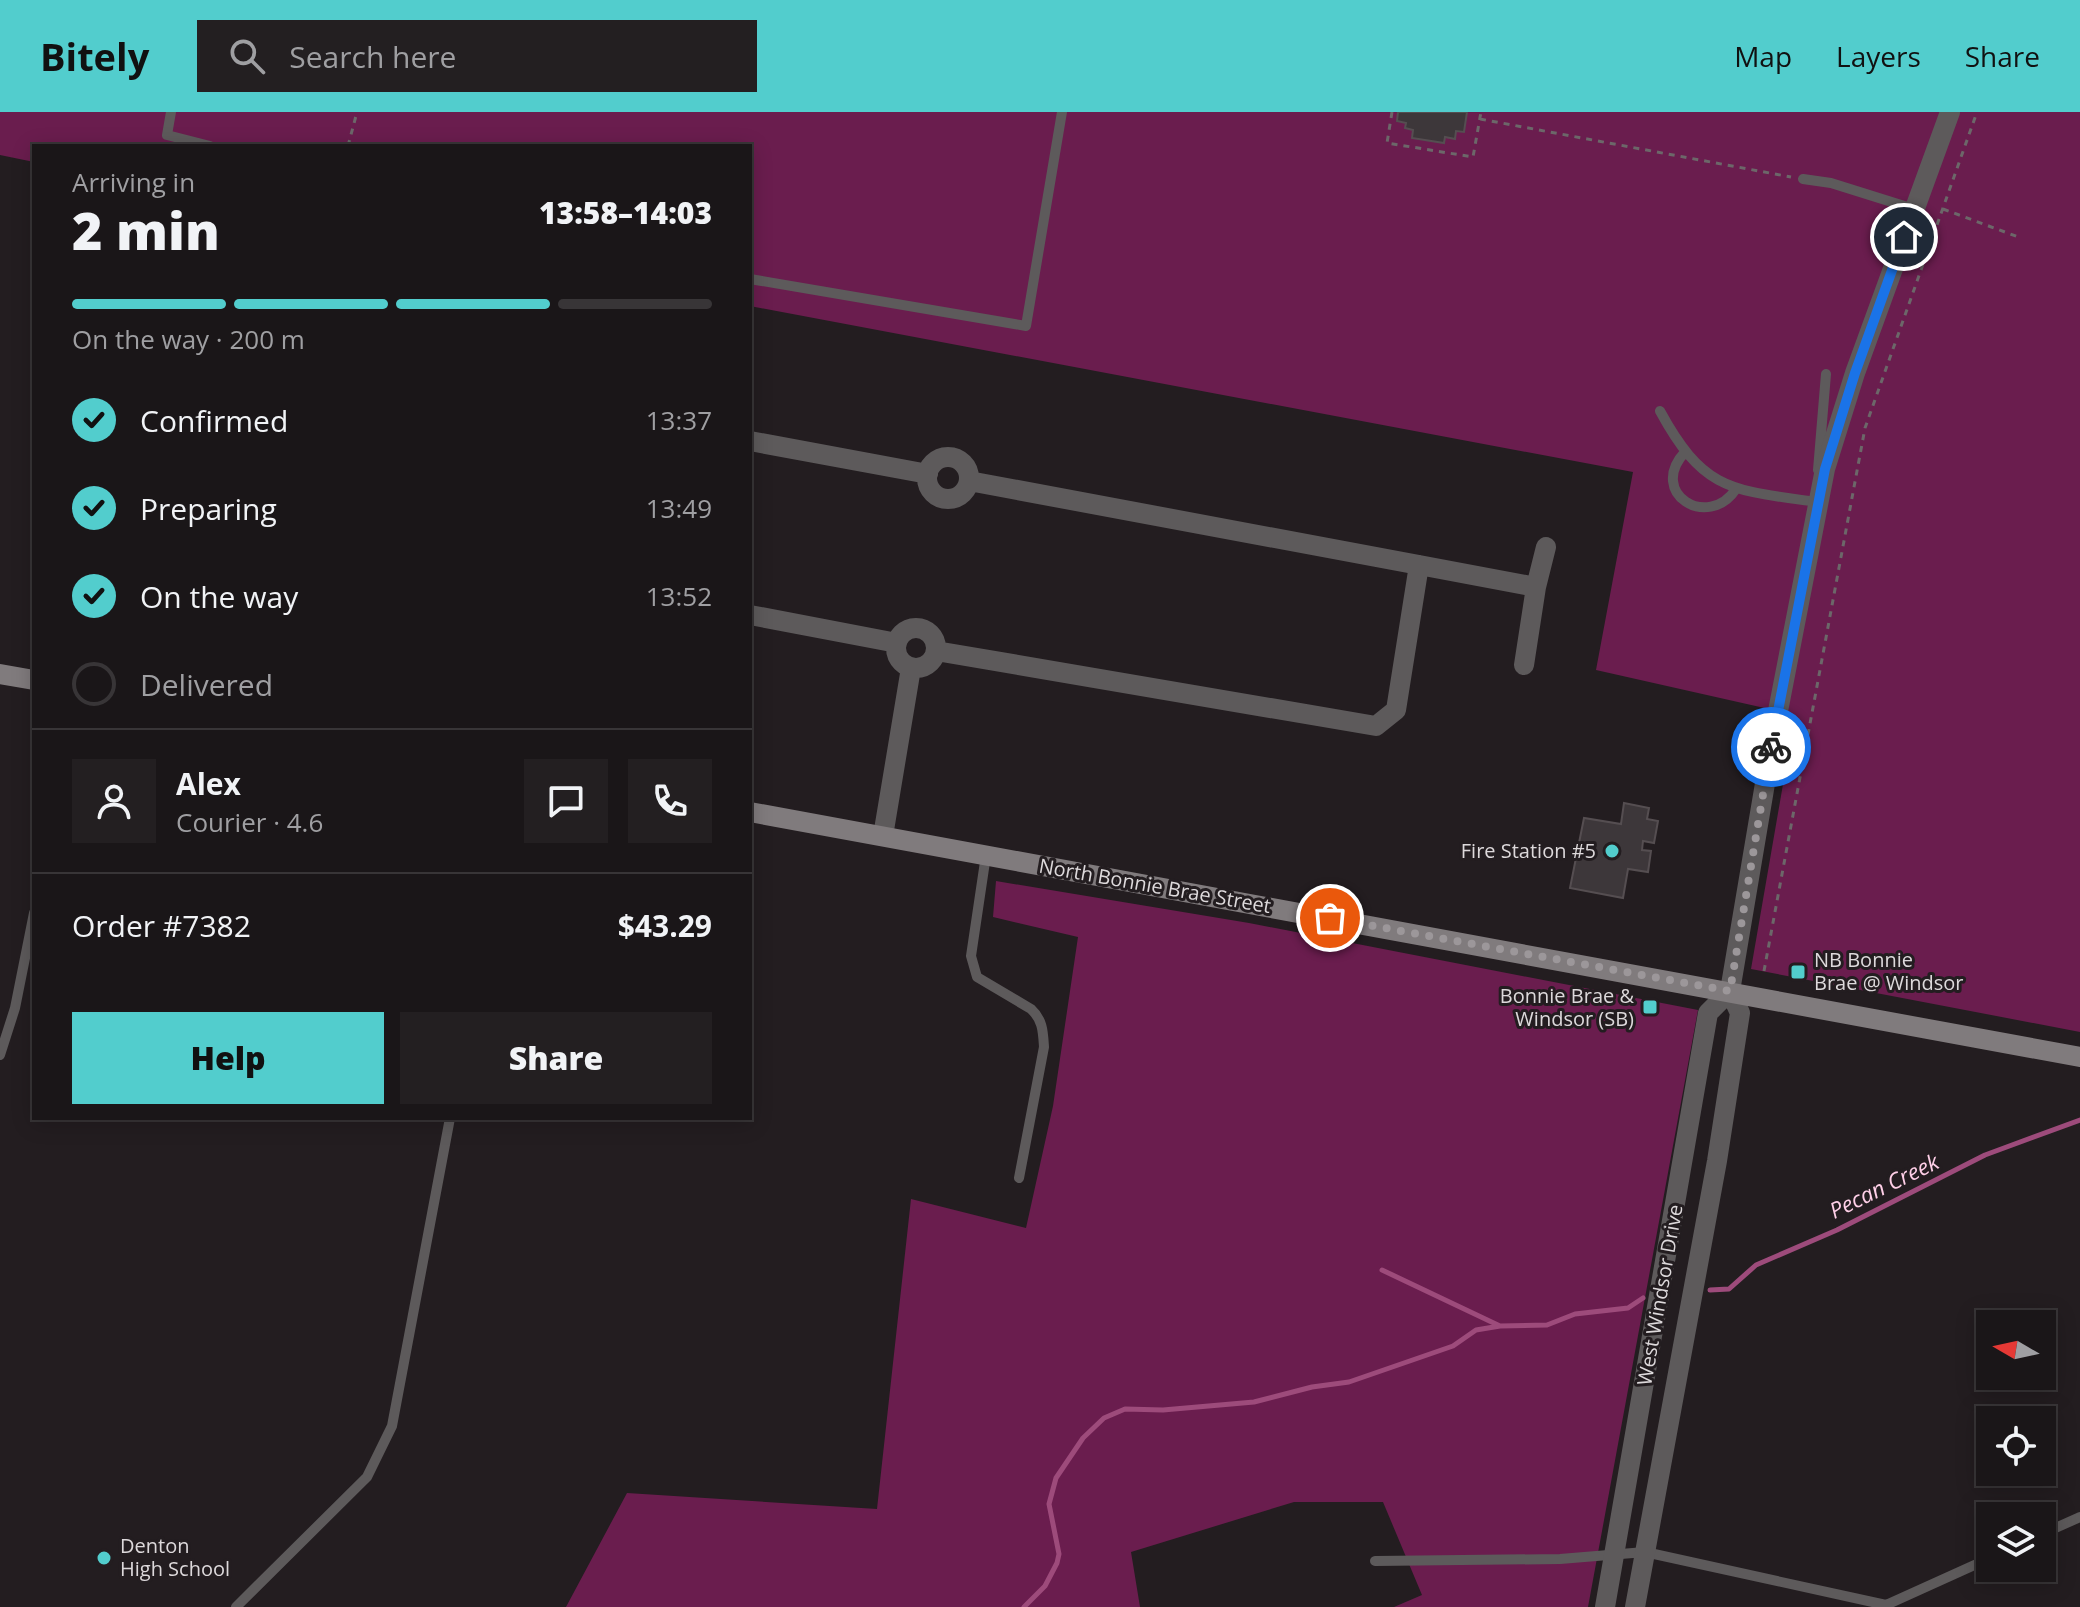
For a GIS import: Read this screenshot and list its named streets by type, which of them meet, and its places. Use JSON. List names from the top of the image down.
{
  "streets": {
    "main road": ["North Bonnie Brae Street"],
    "street": ["West Windsor Drive"]
  },
  "crossings": [
    ["North Bonnie Brae Street", "West Windsor Drive"]
  ],
  "water": ["Pecan Creek"],
  "places": {
    "other": ["Fire Station #5", "Denton High School"],
    "transit": ["NB Bonnie Brae @ Windsor", "Bonnie Brae & Windsor (SB)"]
  },
  "north": "left",
  "page": {
    "header": "Bitely",
    "search": "Search here",
    "nav": ["Map", "Layers", "Share"],
    "heading": ["2 min", "Arriving in", "13:58–14:03"],
    "panel": [
      "Alex",
      "Courier · 4.6",
      "Order #7382",
      "$43.29"
    ],
    "bar": "On the way · 200 m",
    "list": [
      ["Confirmed", "13:37"],
      ["Preparing", "13:49"],
      ["On the way", "13:52"],
      "Delivered"
    ],
    "buttons": ["Help", "Share"]
  }
}
